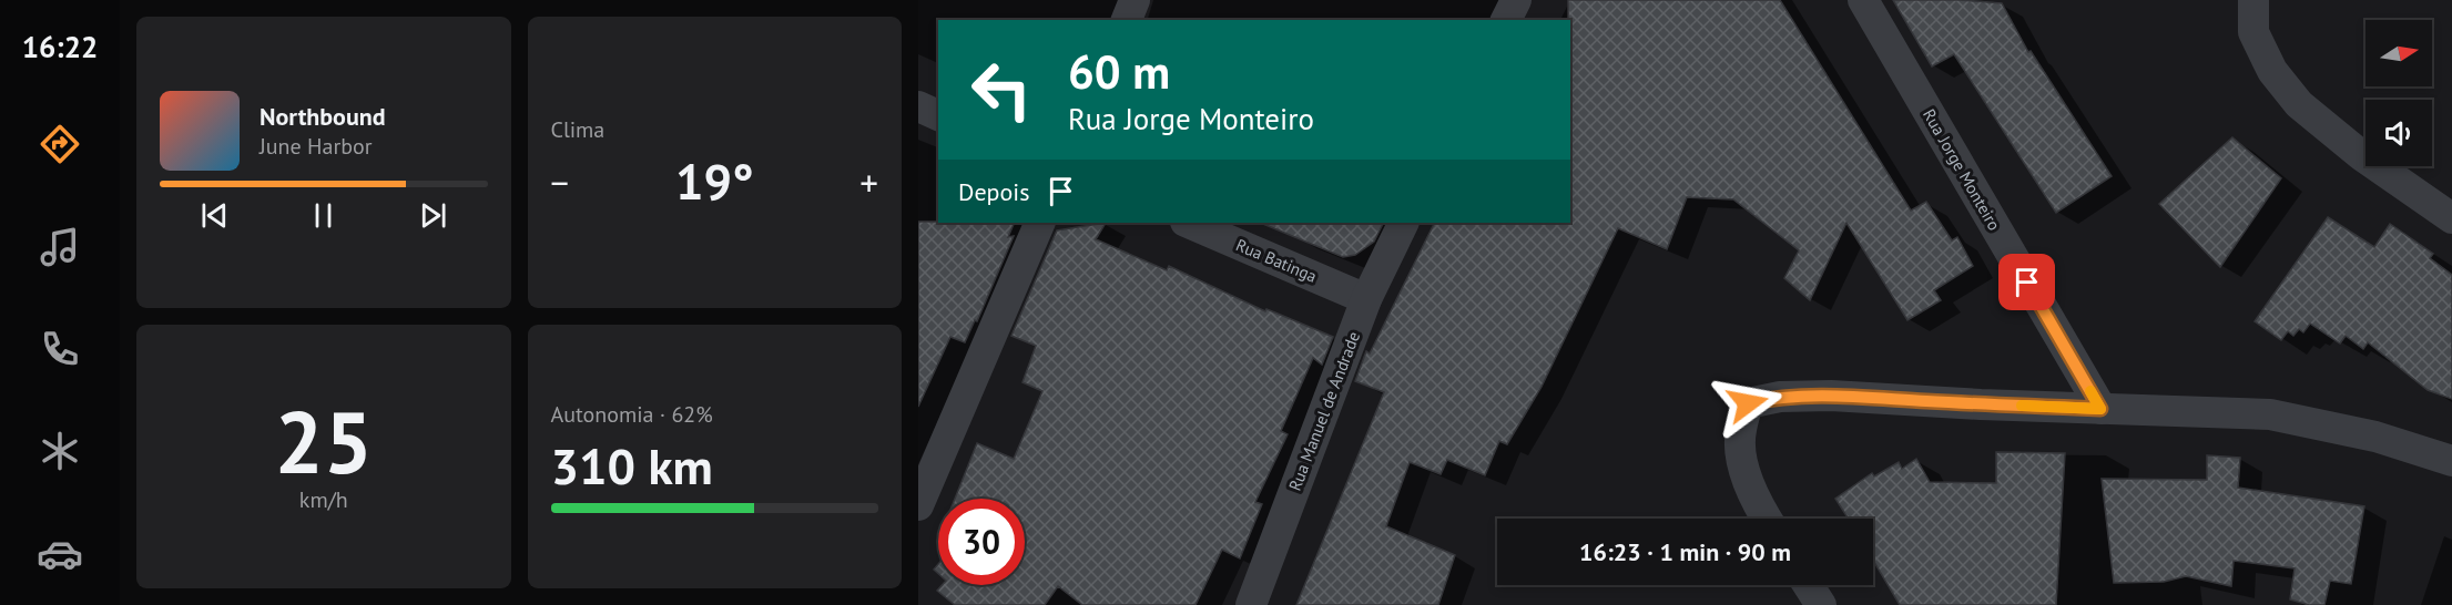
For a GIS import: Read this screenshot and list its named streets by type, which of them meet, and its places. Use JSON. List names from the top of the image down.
{
  "streets": {
    "street": ["Rua Jorge Monteiro", "Rua Batinga", "Rua Manuel de Andrade"]
  },
  "crossings": [
    ["Rua Batinga", "Rua Manuel de Andrade"]
  ],
  "north": "right",
  "page": {
    "tabs": "16:22",
    "tile": [
      "Clima",
      ["25", "km/h"],
      ["Autonomia · 62%", "310 km"]
    ],
    "turn": ["60 m", "Rua Jorge Monteiro"],
    "song": ["Northbound", "June Harbor"],
    "heat": ["−", "19°", "+"],
    "then": "Depois",
    "limit": "30",
    "trip": "16:23 · 1 min · 90 m"
  }
}
